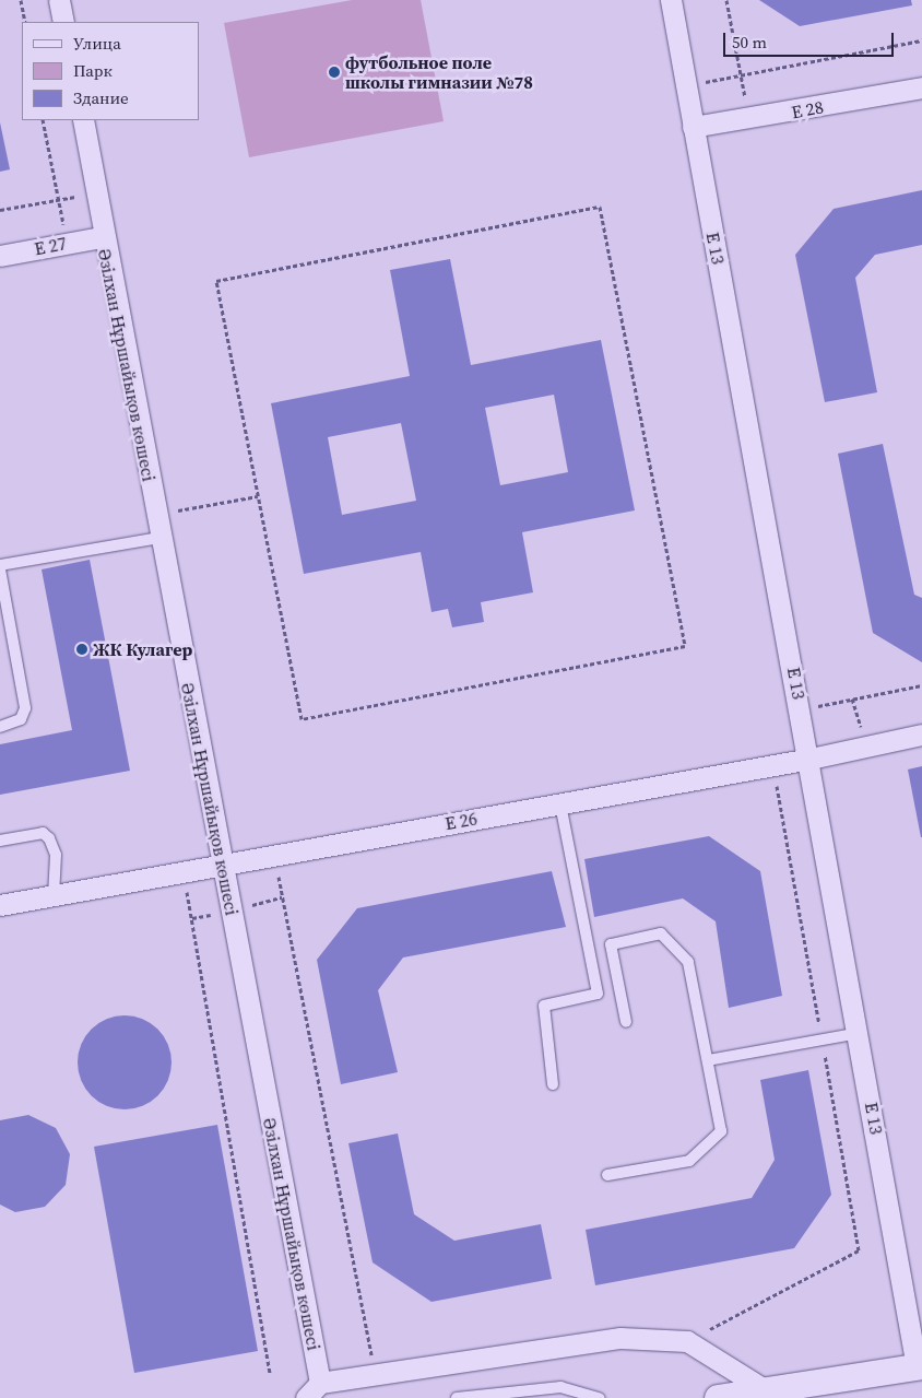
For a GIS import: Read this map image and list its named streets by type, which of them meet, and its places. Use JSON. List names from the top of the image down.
{
  "streets": {
    "street": [
      "E 28",
      "E 27",
      "E 13",
      "Әзілхан Нұршайықов көшесі",
      "E 26"
    ]
  },
  "crossings": [
    ["E 28", "E 13"],
    ["E 27", "Әзілхан Нұршайықов көшесі"],
    ["E 13", "E 26"],
    ["Әзілхан Нұршайықов көшесі", "E 26"]
  ],
  "places": ["футбольное поле школы гимназии №78", "ЖК Кулагер"],
  "legend": ["Улица", "Парк", "Здание"],
  "scale_bar": "50 m"
}
